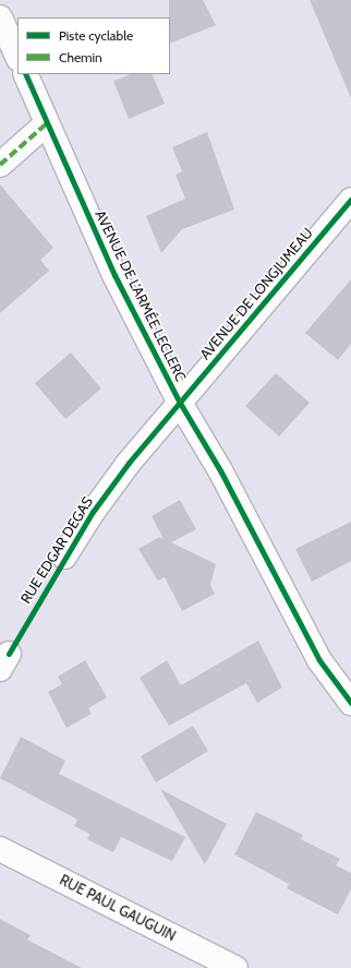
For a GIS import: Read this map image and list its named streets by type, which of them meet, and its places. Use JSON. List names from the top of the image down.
{
  "streets": {
    "street": [
      "AVENUE DE LONGJUMEAU",
      "AVENUE DE L'ARMÉE LECLERC",
      "RUE EDGAR DEGAS",
      "RUE PAUL GAUGUIN"
    ]
  },
  "crossings": [
    ["AVENUE DE LONGJUMEAU", "AVENUE DE L'ARMÉE LECLERC"],
    ["AVENUE DE LONGJUMEAU", "RUE EDGAR DEGAS"],
    ["AVENUE DE L'ARMÉE LECLERC", "RUE EDGAR DEGAS"]
  ],
  "legend": ["Piste cyclable", "Chemin"]
}
